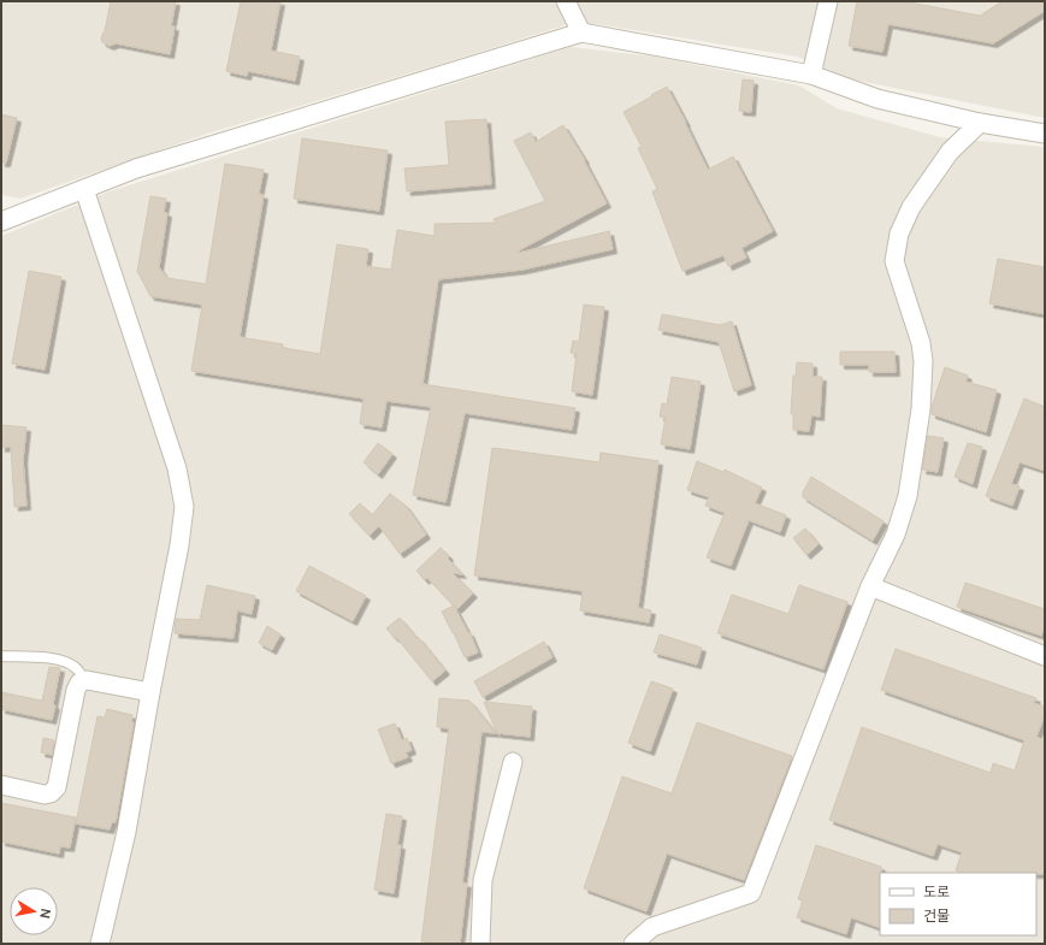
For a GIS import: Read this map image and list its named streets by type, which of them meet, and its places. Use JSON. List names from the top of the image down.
{
  "legend": ["도로", "건물"],
  "north": "right"
}
